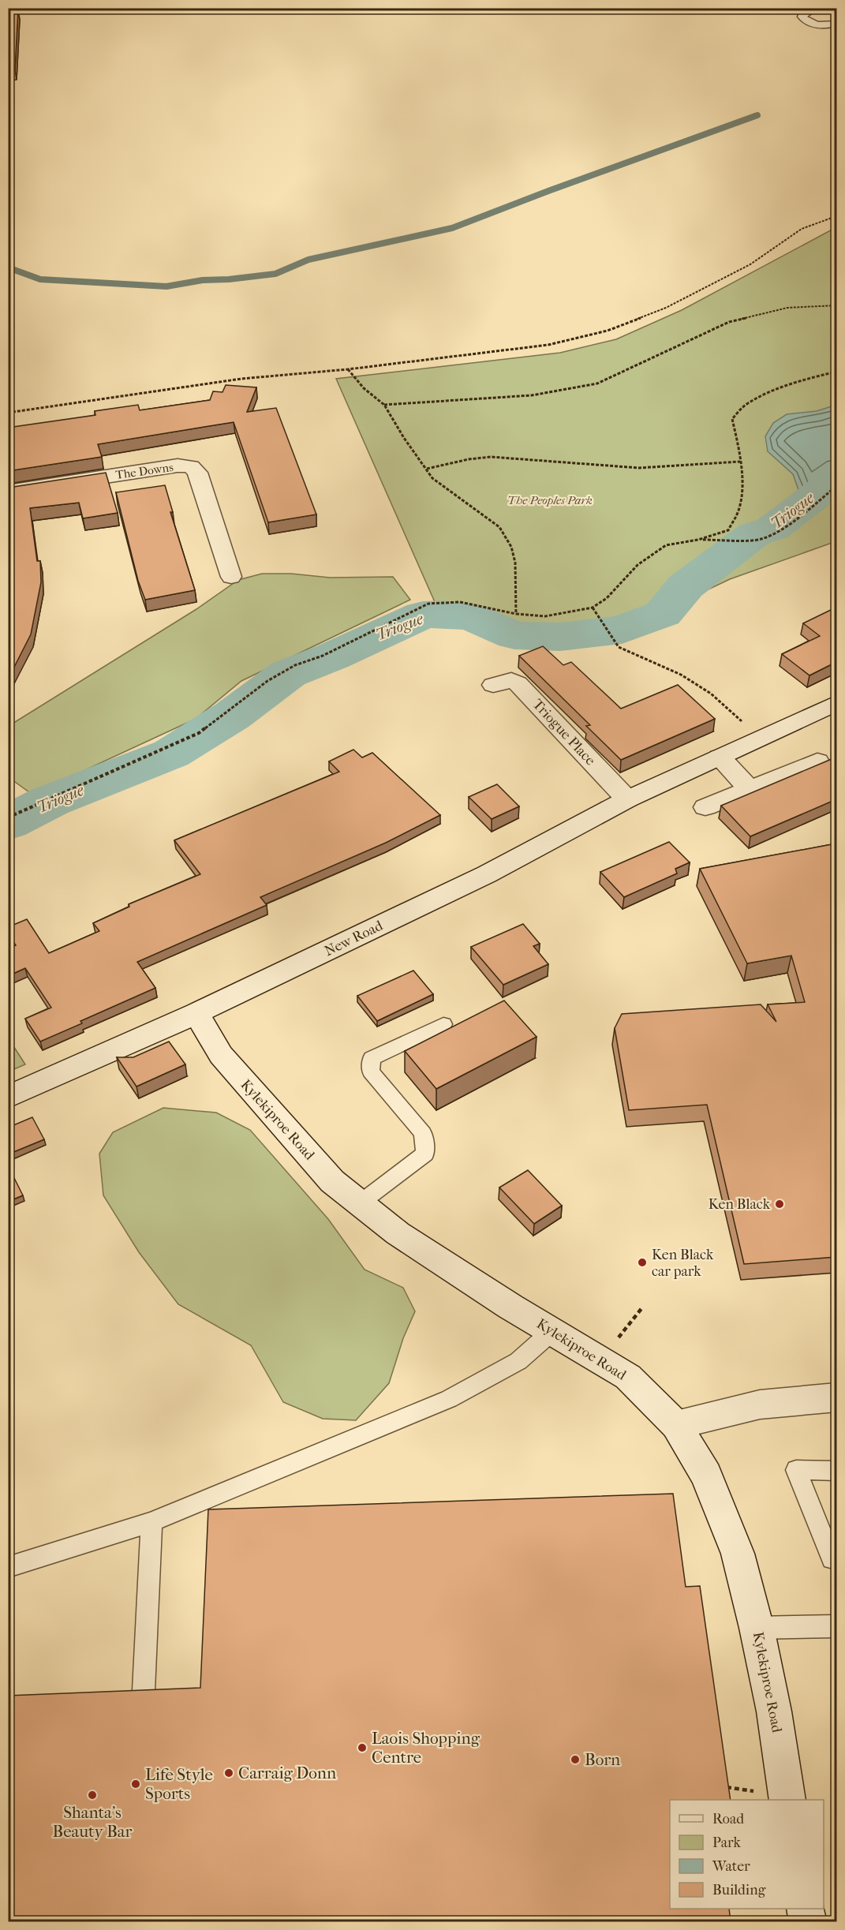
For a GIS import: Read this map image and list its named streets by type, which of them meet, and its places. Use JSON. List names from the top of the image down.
{
  "streets": {
    "street": [
      "The Downs",
      "Triogue Place",
      "New Road",
      "Kylekiproe Road"
    ]
  },
  "crossings": [
    ["Triogue Place", "New Road"],
    ["New Road", "Kylekiproe Road"]
  ],
  "water": ["Triogue"],
  "parks": ["The Peoples Park"],
  "places": [
    "Ken Black",
    "Ken Black car park",
    "Laois Shopping Centre",
    "Born",
    "Carraig Donn",
    "Life Style Sports",
    "Shanta's Beauty Bar"
  ],
  "legend": [
    "Road",
    "Park",
    "Water",
    "Building"
  ]
}
